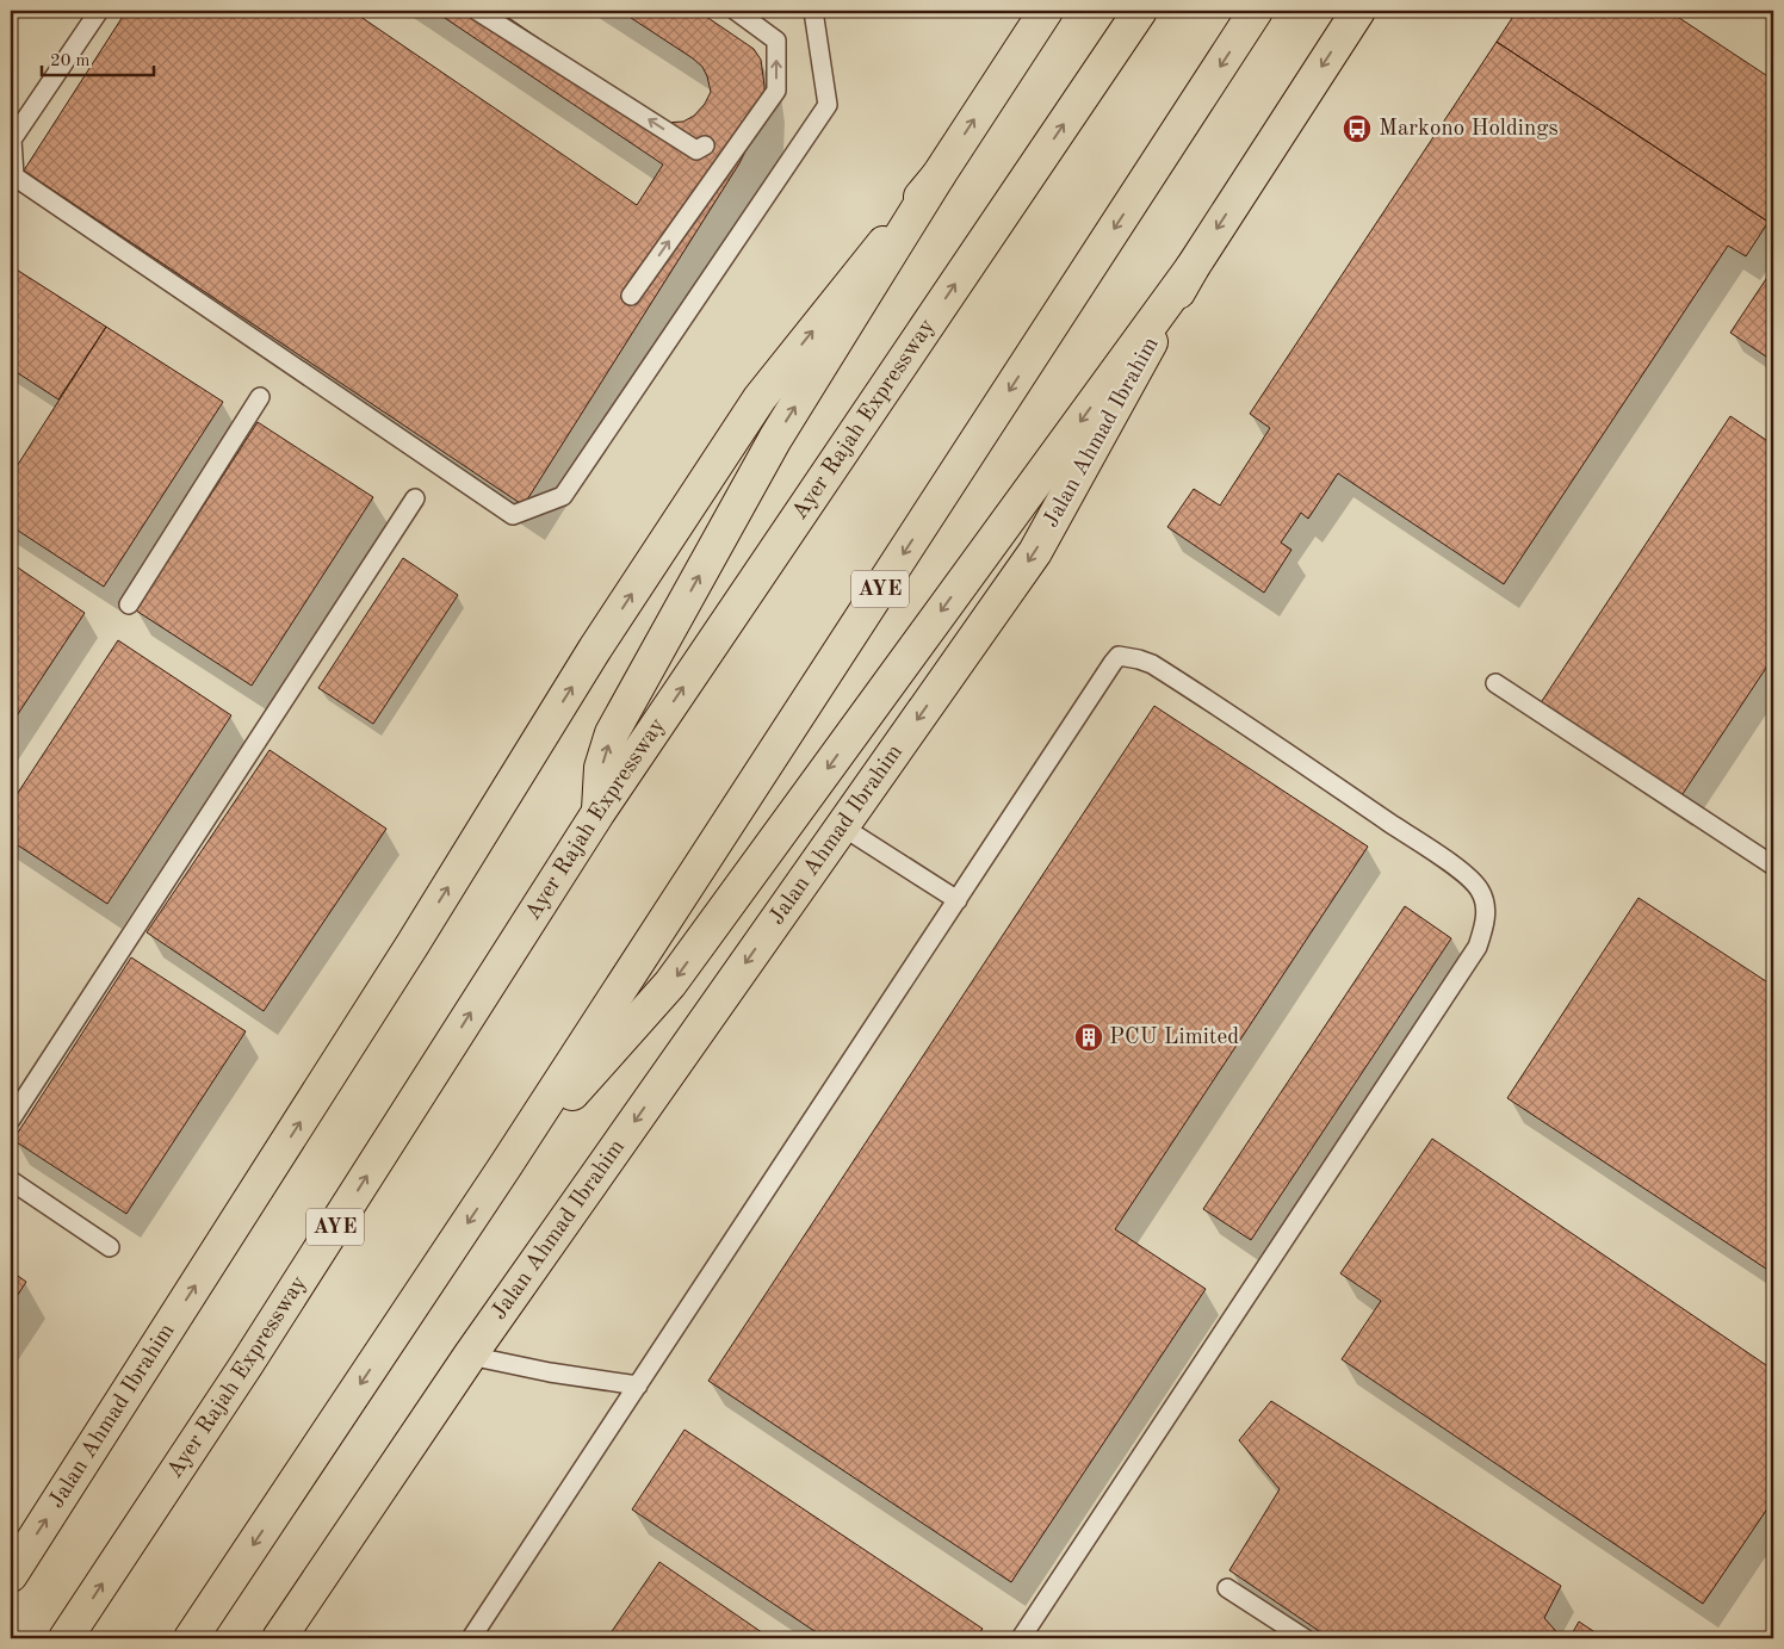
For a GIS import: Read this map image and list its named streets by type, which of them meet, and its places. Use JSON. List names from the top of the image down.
{
  "streets": {
    "main road": ["Ayer Rajah Expressway", "Jalan Ahmad Ibrahim", "AYE"]
  },
  "places": {
    "bus stop": ["Markono Holdings"],
    "building": ["PCU Limited"]
  },
  "scale_bar": "20 m"
}
